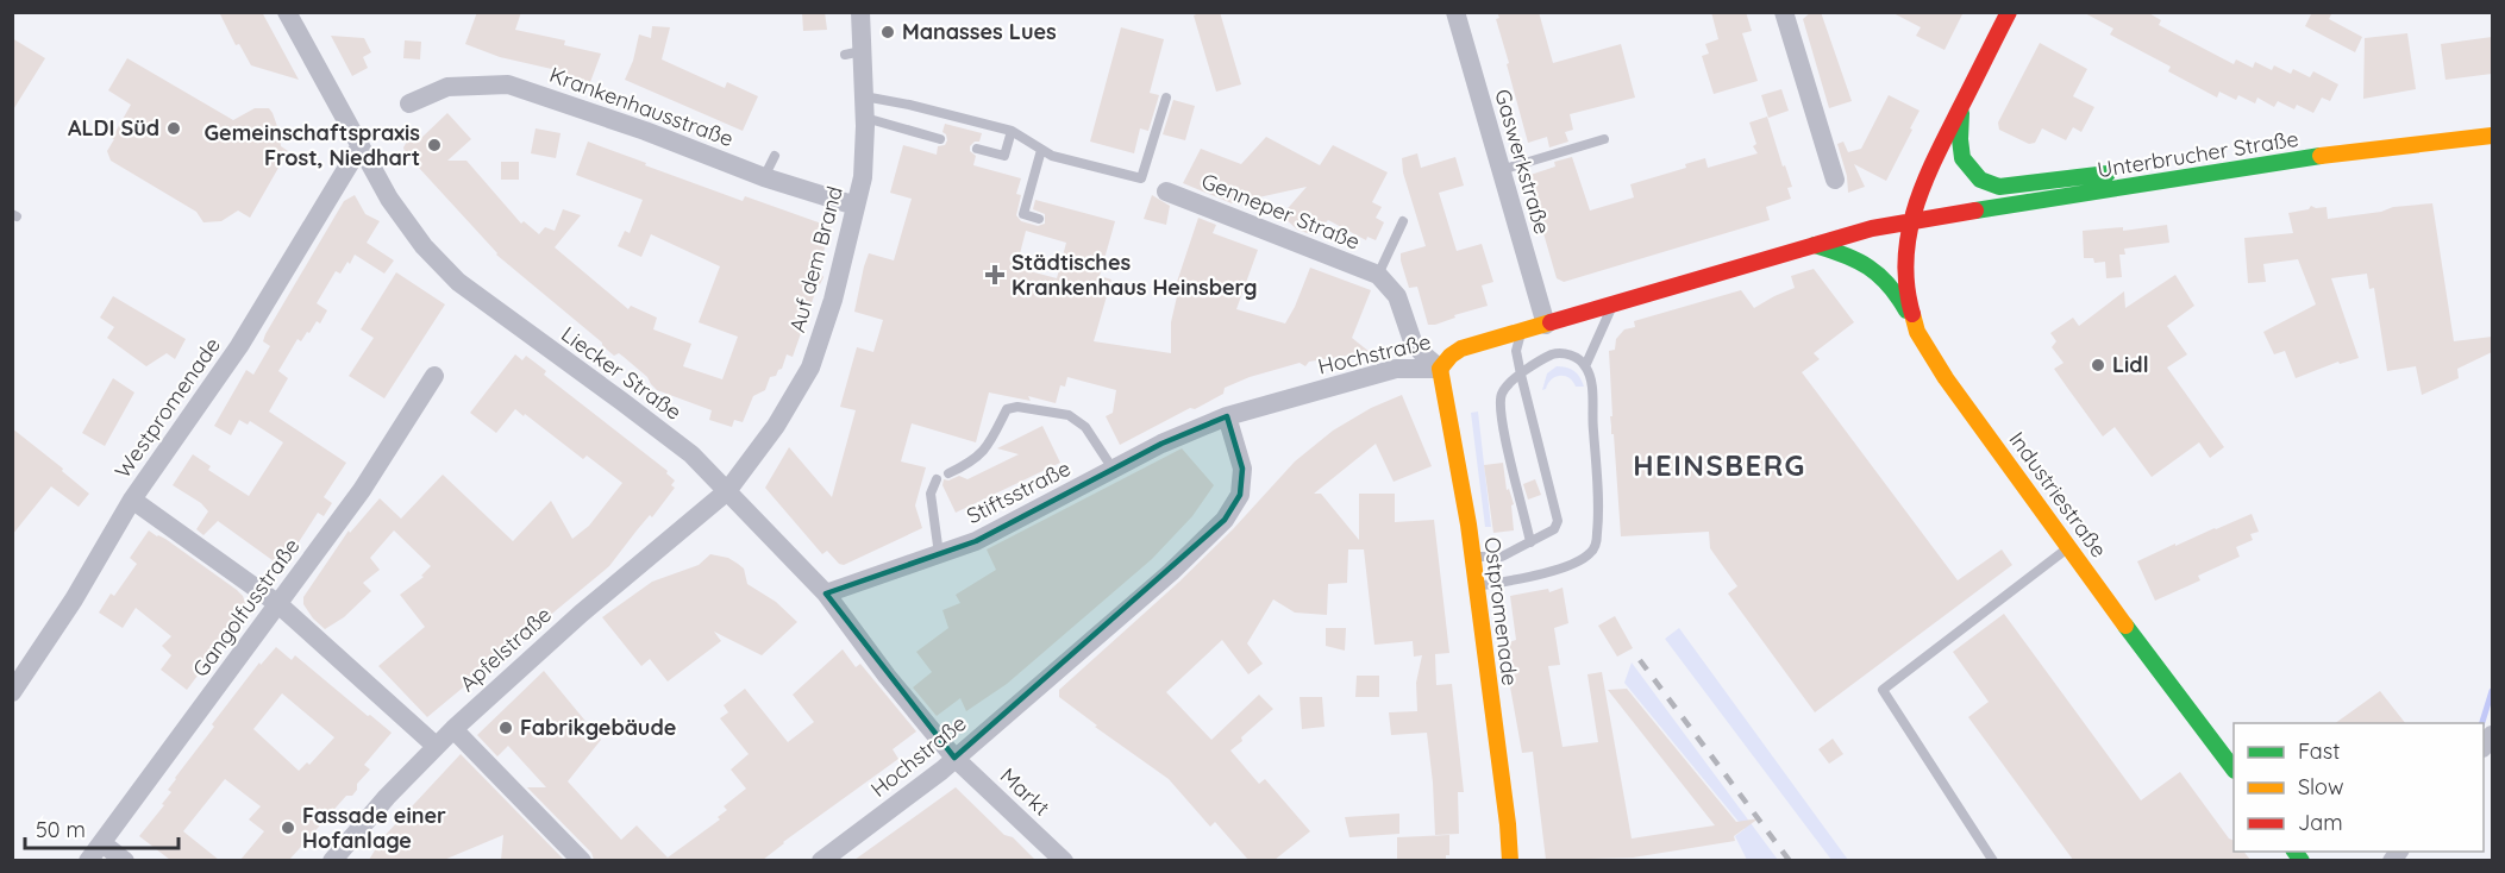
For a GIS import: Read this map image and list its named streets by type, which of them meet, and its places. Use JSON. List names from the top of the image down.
{
  "streets": {
    "street": [
      "Krankenhausstraße",
      "Unterbrucher Straße",
      "Gaswerkstraße",
      "Genneper Straße",
      "Auf dem Brand",
      "Hochstraße",
      "Liecker Straße",
      "Westpromenade",
      "Stiftsstraße",
      "Industriestraße",
      "Gangolfusstraße",
      "Ostpromenade",
      "Apfelstraße",
      "Markt"
    ]
  },
  "crossings": [
    ["Krankenhausstraße", "Auf dem Brand"],
    ["Unterbrucher Straße", "Hochstraße"],
    ["Unterbrucher Straße", "Industriestraße"],
    ["Gaswerkstraße", "Hochstraße"],
    ["Genneper Straße", "Hochstraße"],
    ["Genneper Straße", "Ostpromenade"],
    ["Auf dem Brand", "Liecker Straße"],
    ["Auf dem Brand", "Apfelstraße"],
    ["Hochstraße", "Liecker Straße"],
    ["Hochstraße", "Stiftsstraße"],
    ["Hochstraße", "Industriestraße"],
    ["Hochstraße", "Ostpromenade"],
    ["Hochstraße", "Markt"],
    ["Liecker Straße", "Westpromenade"],
    ["Liecker Straße", "Stiftsstraße"],
    ["Liecker Straße", "Apfelstraße"],
    ["Liecker Straße", "Markt"]
  ],
  "districts": ["HEINSBERG"],
  "places": {
    "other": [
      "Manasses Lues",
      "ALDI Süd",
      "Gemeinschaftspraxis Frost, Niedhart",
      "Lidl",
      "Fabrikgebäude",
      "Fassade einer Hofanlage"
    ],
    "health": ["Städtisches Krankenhaus Heinsberg"]
  },
  "legend": ["Fast", "Slow", "Jam"],
  "scale_bar": "50 m"
}
